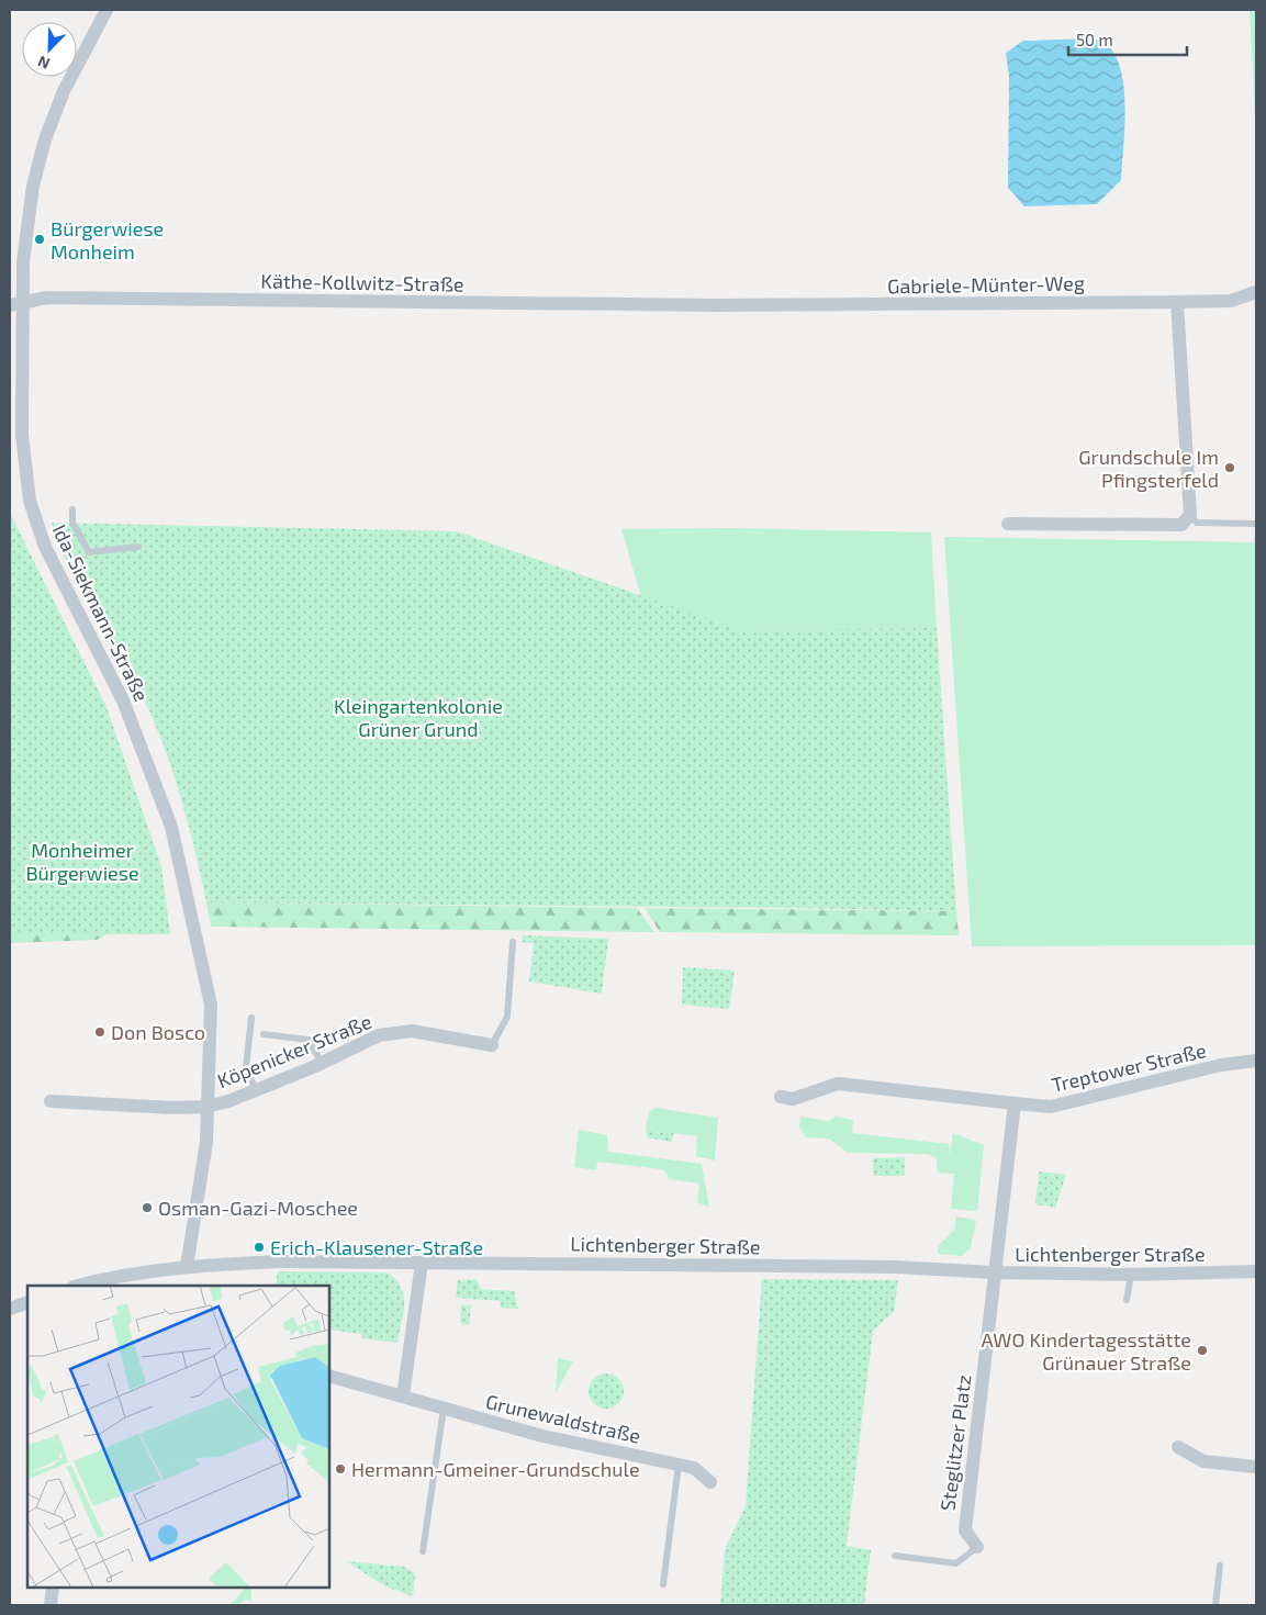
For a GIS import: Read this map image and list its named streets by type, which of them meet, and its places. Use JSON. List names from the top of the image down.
{
  "streets": {
    "street": [
      "Käthe-Kollwitz-Straße",
      "Gabriele-Münter-Weg",
      "Ida-Siekmann-Straße",
      "Köpenicker Straße",
      "Treptower Straße",
      "Lichtenberger Straße",
      "Grunewaldstraße",
      "Steglitzer Platz"
    ]
  },
  "crossings": [
    ["Käthe-Kollwitz-Straße", "Gabriele-Münter-Weg"],
    ["Käthe-Kollwitz-Straße", "Ida-Siekmann-Straße"],
    ["Ida-Siekmann-Straße", "Köpenicker Straße"],
    ["Köpenicker Straße", "Lichtenberger Straße"],
    ["Lichtenberger Straße", "Steglitzer Platz"]
  ],
  "parks": ["Kleingartenkolonie Grüner Grund", "Monheimer Bürgerwiese"],
  "places": [
    "Bürgerwiese Monheim",
    "Grundschule Im Pfingsterfeld",
    "Don Bosco",
    "Osman-Gazi-Moschee",
    "Erich-Klausener-Straße",
    "AWO Kindertagesstätte Grünauer Straße",
    "Hermann-Gmeiner-Grundschule"
  ],
  "scale_bar": "50 m",
  "north": "bottom left"
}
